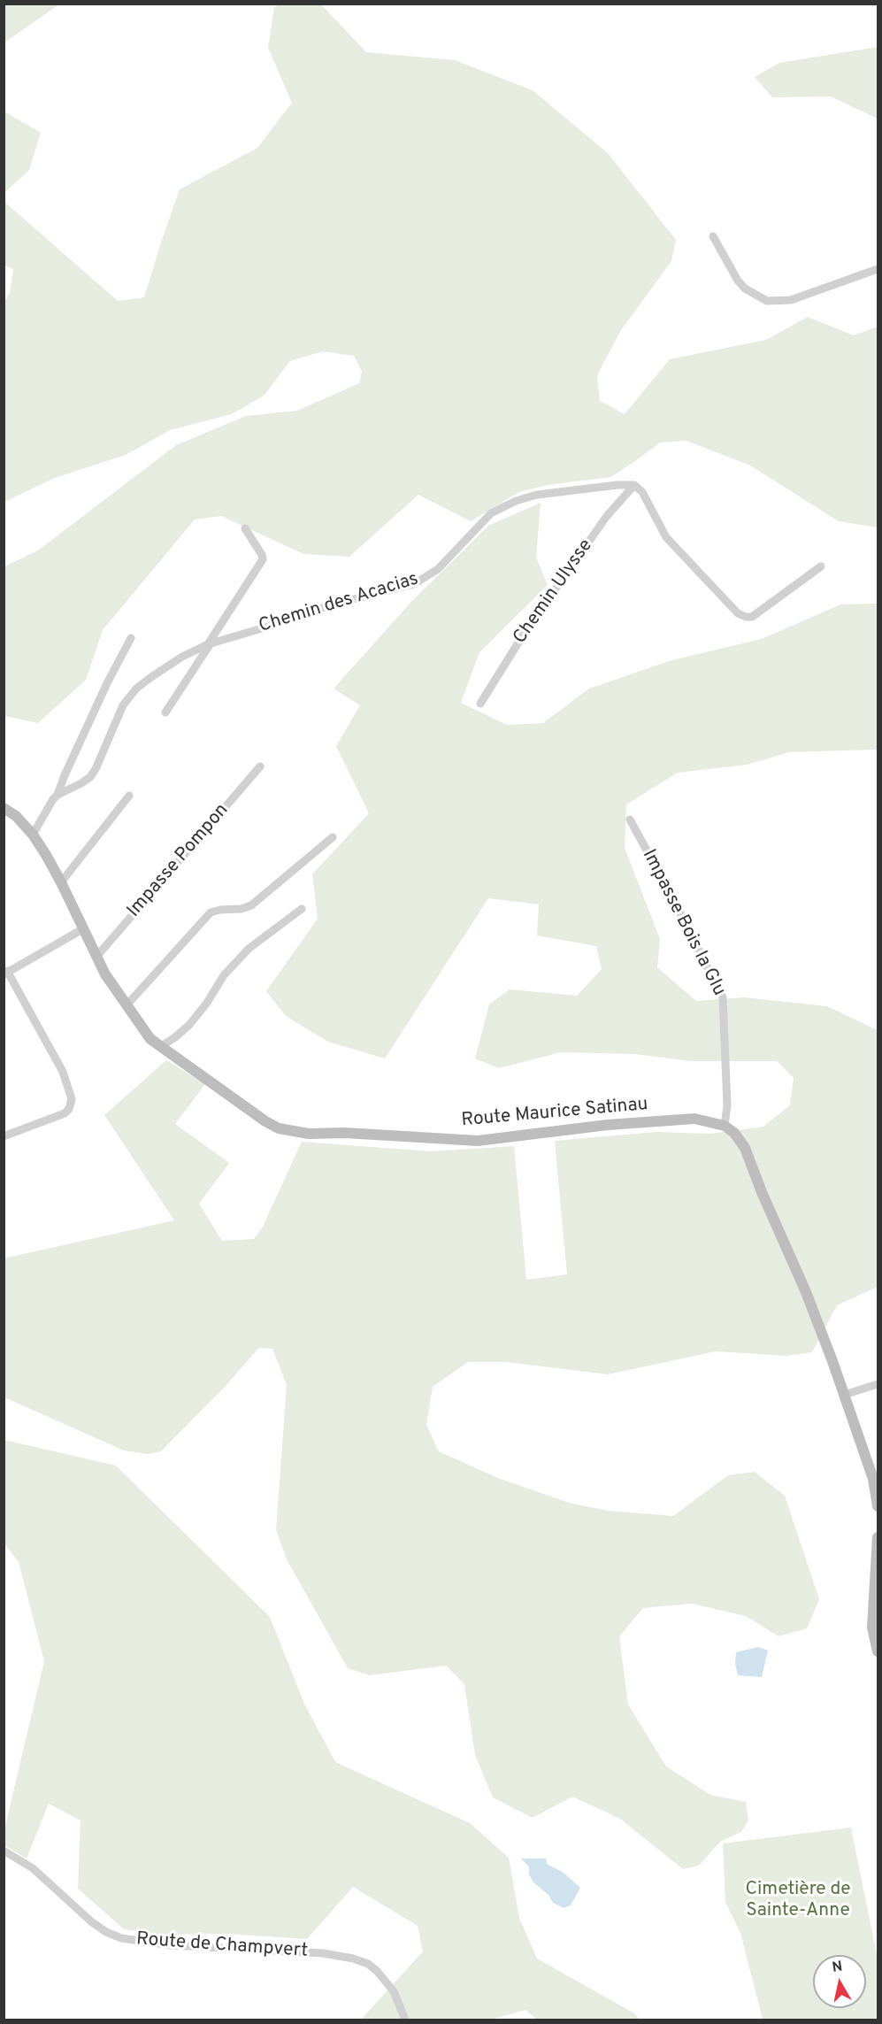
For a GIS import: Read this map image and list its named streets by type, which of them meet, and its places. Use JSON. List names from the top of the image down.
{
  "streets": {
    "main road": ["Route Maurice Satinau"],
    "street": [
      "Chemin Ulysse",
      "Chemin des Acacias",
      "Impasse Pompon",
      "Impasse Bois la Glu",
      "Route de Champvert"
    ]
  },
  "crossings": [
    ["Chemin Ulysse", "Chemin des Acacias"],
    ["Chemin des Acacias", "Route Maurice Satinau"],
    ["Impasse Pompon", "Route Maurice Satinau"],
    ["Impasse Bois la Glu", "Route Maurice Satinau"]
  ],
  "parks": ["Cimetière de Sainte-Anne"],
  "north": "top"
}
